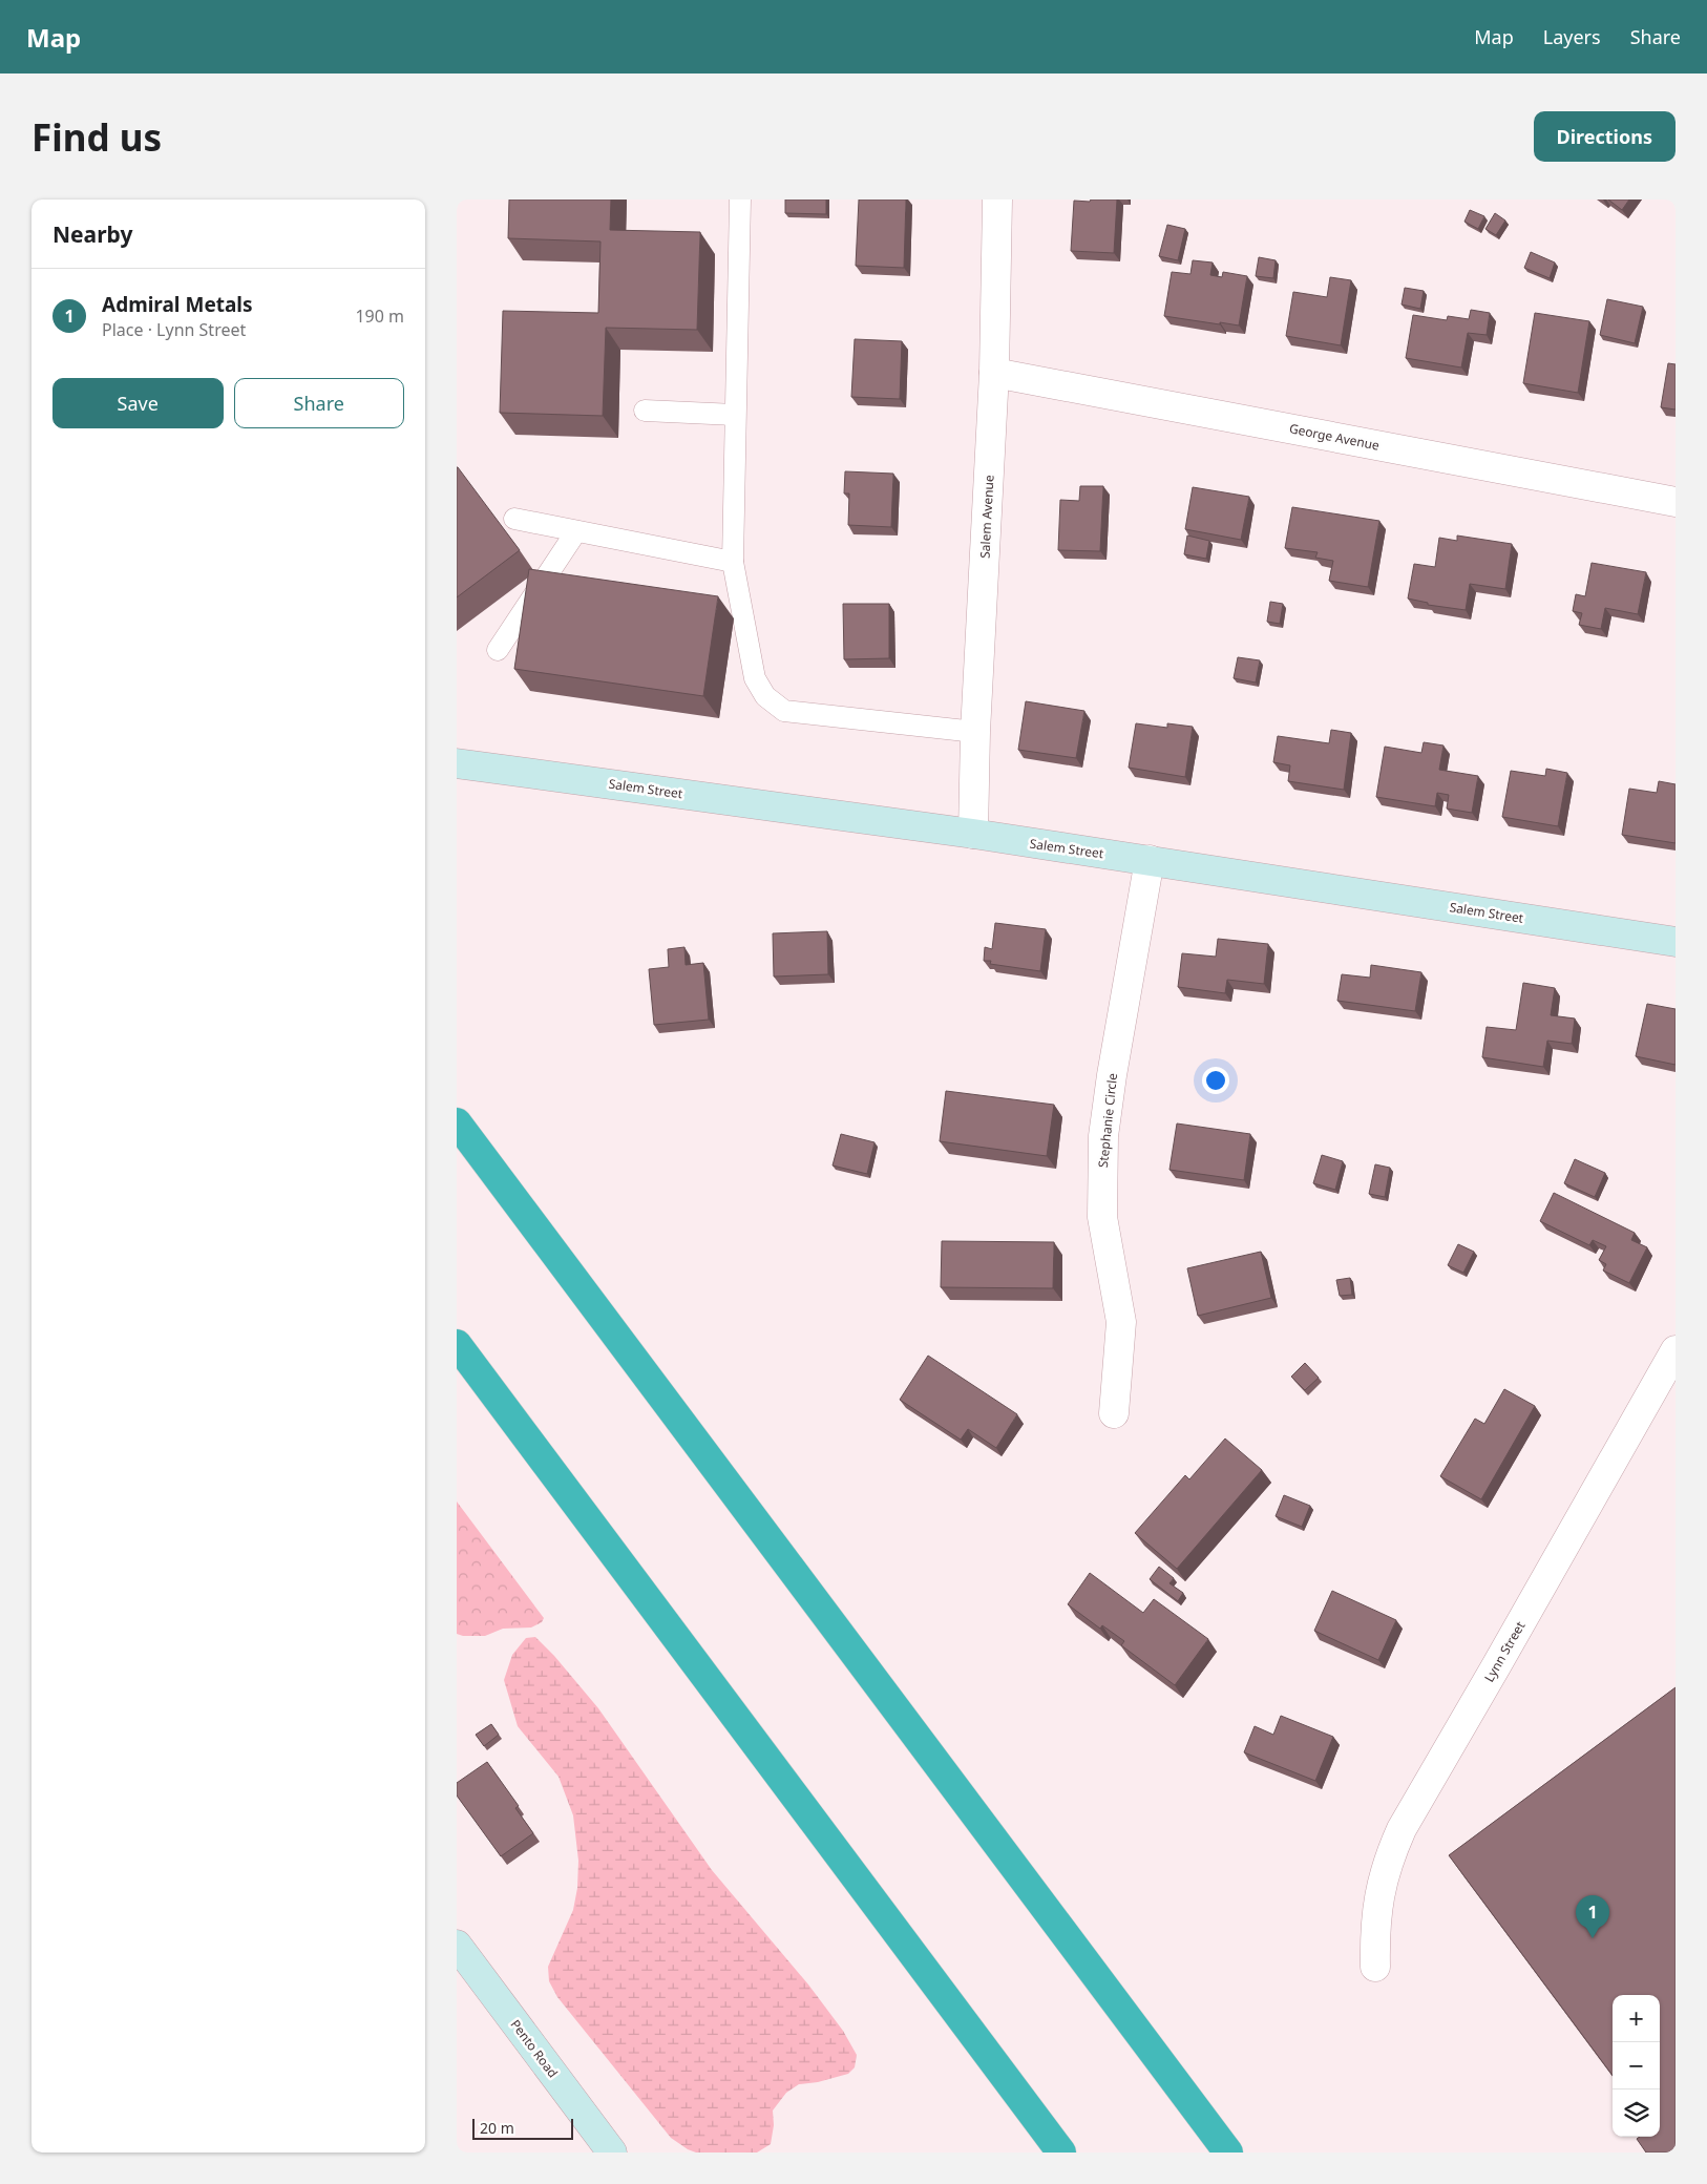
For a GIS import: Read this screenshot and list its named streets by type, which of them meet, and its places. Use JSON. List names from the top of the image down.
{
  "streets": {
    "main road": ["Salem Street", "Pento Road"],
    "street": [
      "George Avenue",
      "Salem Avenue",
      "Stephanie Circle",
      "Lynn Street"
    ]
  },
  "crossings": [
    ["George Avenue", "Salem Avenue"],
    ["Salem Avenue", "Salem Street"],
    ["Salem Street", "Stephanie Circle"]
  ],
  "scale_bar": "20 m",
  "page": {
    "header": "Map",
    "nav": ["Map", "Layers", "Share"],
    "buttons": [
      "Directions",
      ["Save", "Share"]
    ],
    "title": "Find us",
    "heading": "Nearby",
    "list": [
      {
        "mark": "1",
        "name": "Admiral Metals",
        "note": "Place · Lynn Street",
        "value": "190 m"
      }
    ],
    "pins": "1",
    "map_buttons": ["+", "−"],
    "scale": "20 m"
  }
}
